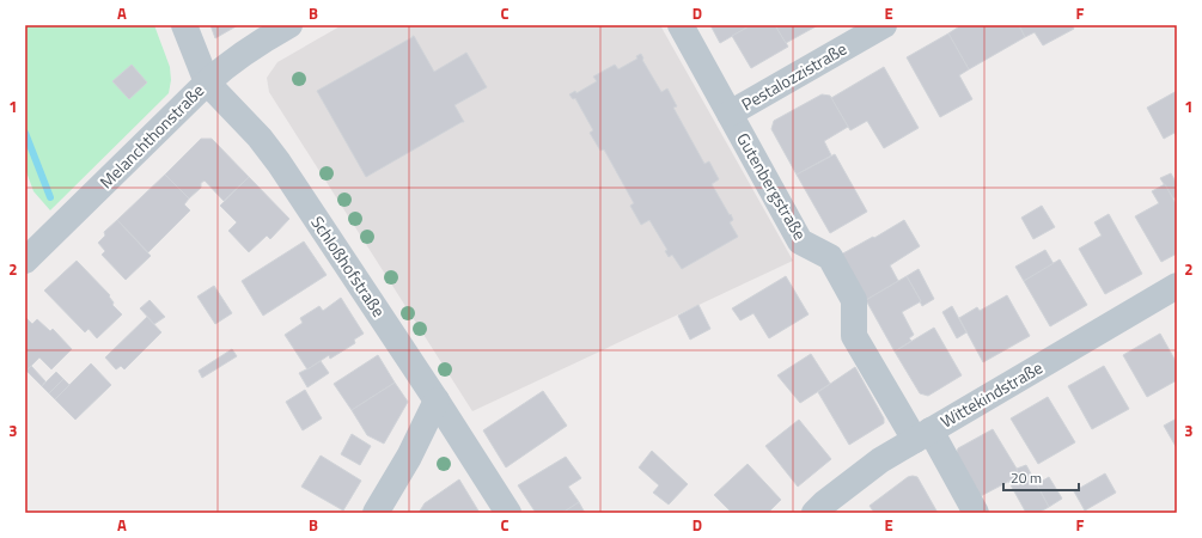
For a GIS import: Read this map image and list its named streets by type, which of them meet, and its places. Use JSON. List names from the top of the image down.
{
  "streets": {
    "street": [
      "Pestalozzistraße",
      "Melanchthonstraße",
      "Gutenbergstraße",
      "Schloßhofstraße",
      "Wittekindstraße"
    ]
  },
  "crossings": [
    ["Pestalozzistraße", "Gutenbergstraße"],
    ["Melanchthonstraße", "Schloßhofstraße"],
    ["Gutenbergstraße", "Wittekindstraße"]
  ],
  "scale_bar": "20 m",
  "grid": {
    "columns": [
      "A",
      "B",
      "C",
      "D",
      "E",
      "F"
    ],
    "rows": ["1", "2", "3"]
  }
}
